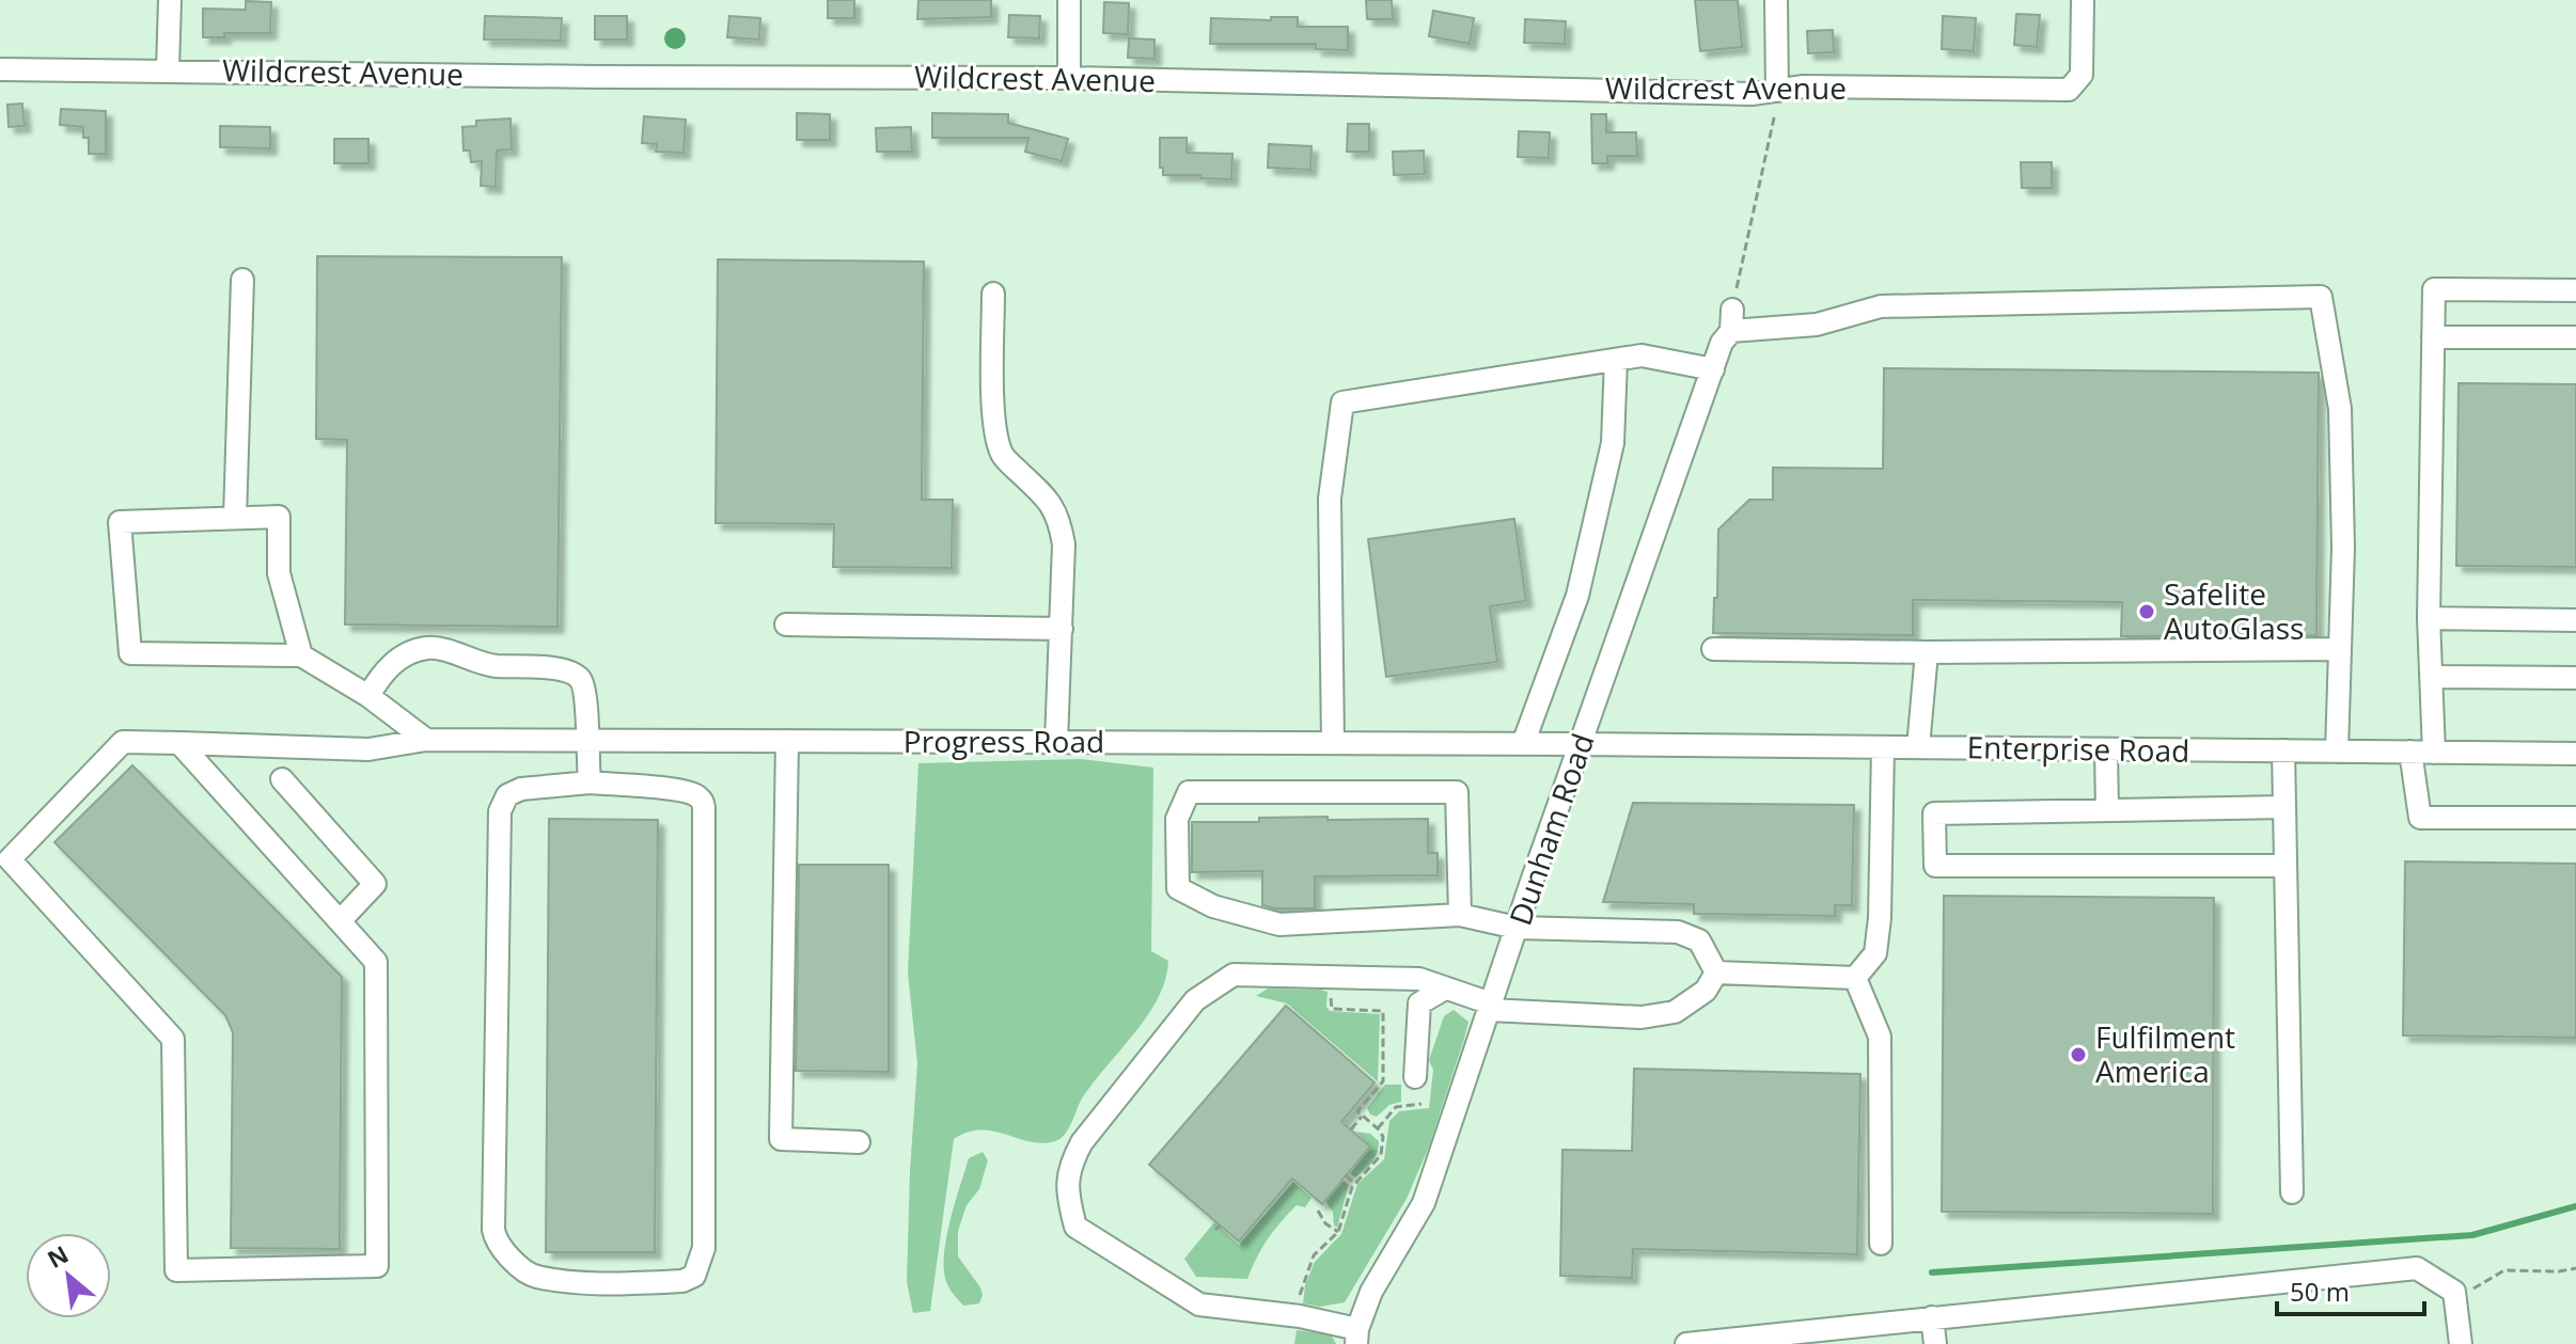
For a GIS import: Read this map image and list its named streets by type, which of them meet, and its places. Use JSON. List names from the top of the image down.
{
  "streets": {
    "street": [
      "Wildcrest Avenue",
      "Progress Road",
      "Enterprise Road",
      "Dunham Road"
    ]
  },
  "crossings": [
    ["Progress Road", "Enterprise Road"],
    ["Progress Road", "Dunham Road"],
    ["Enterprise Road", "Dunham Road"]
  ],
  "places": ["Safelite AutoGlass", "Fulfilment America"],
  "scale_bar": "50 m",
  "north": "top left"
}
